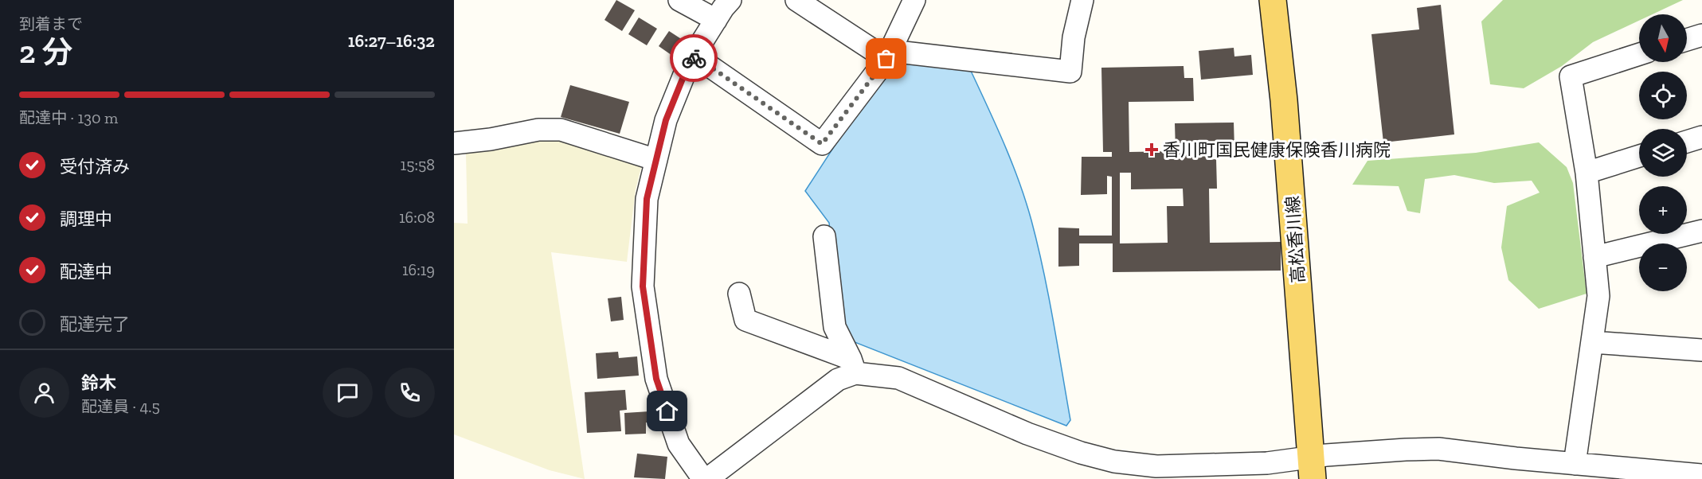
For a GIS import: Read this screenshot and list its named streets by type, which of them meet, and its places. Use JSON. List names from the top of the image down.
{
  "streets": {
    "main road": ["高松香川線"]
  },
  "places": {
    "health": ["香川町国民健康保険香川病院"]
  },
  "north": "bottom",
  "page": {
    "heading": ["2 分", "到着まで", "16:27–16:32"],
    "panel": ["鈴木", "配達員 · 4.5"],
    "map_buttons": ["+", "−"],
    "bar": "配達中 · 130 m",
    "list": [
      ["受付済み", "15:58"],
      ["調理中", "16:08"],
      ["配達中", "16:19"],
      "配達完了"
    ]
  }
}
